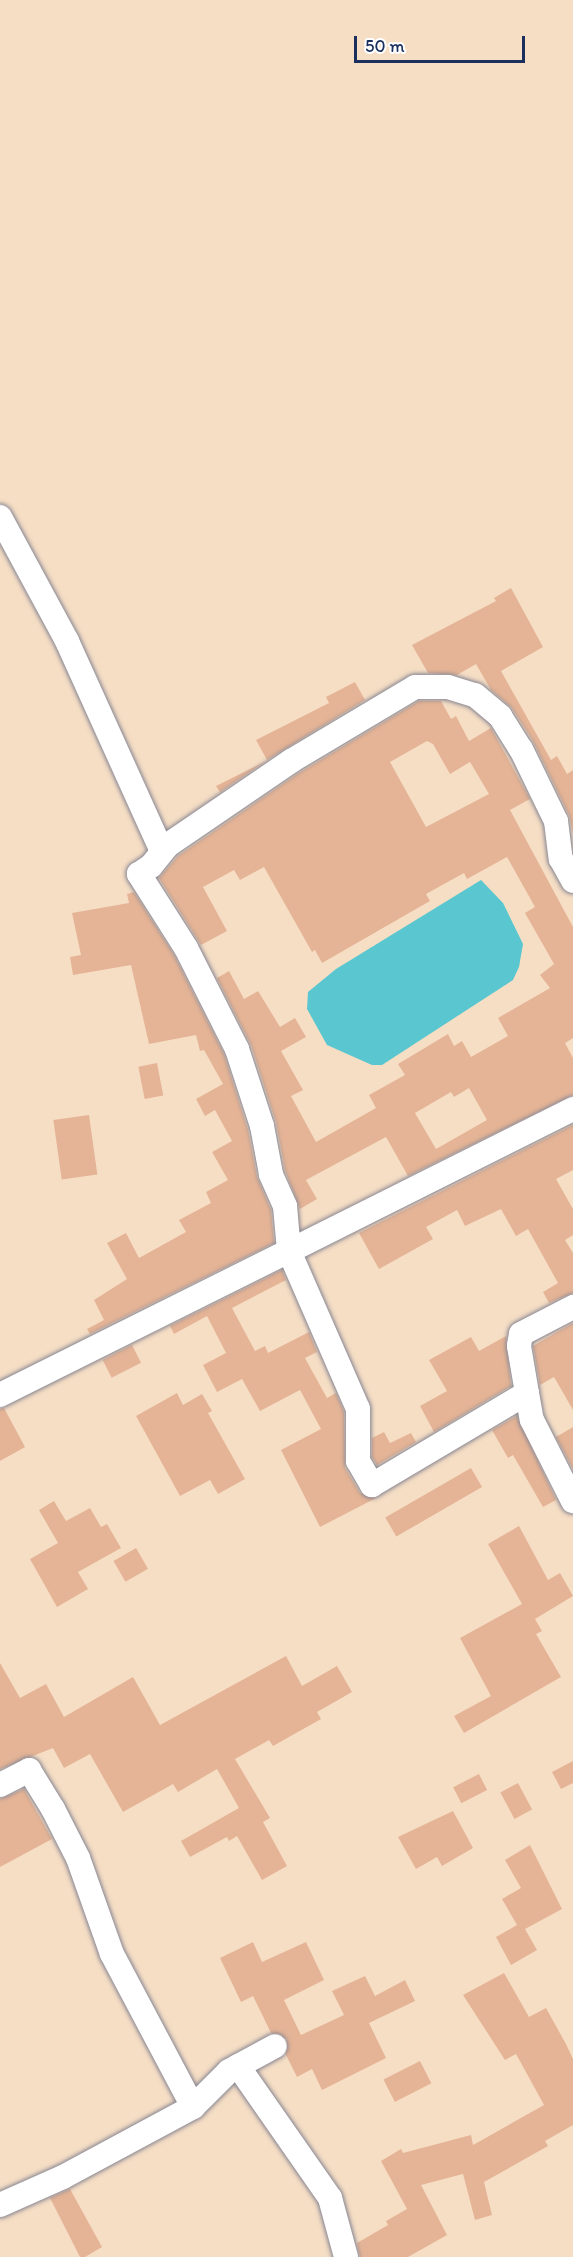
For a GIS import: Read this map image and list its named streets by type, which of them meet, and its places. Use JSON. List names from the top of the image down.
{
  "scale_bar": "50 m"
}
